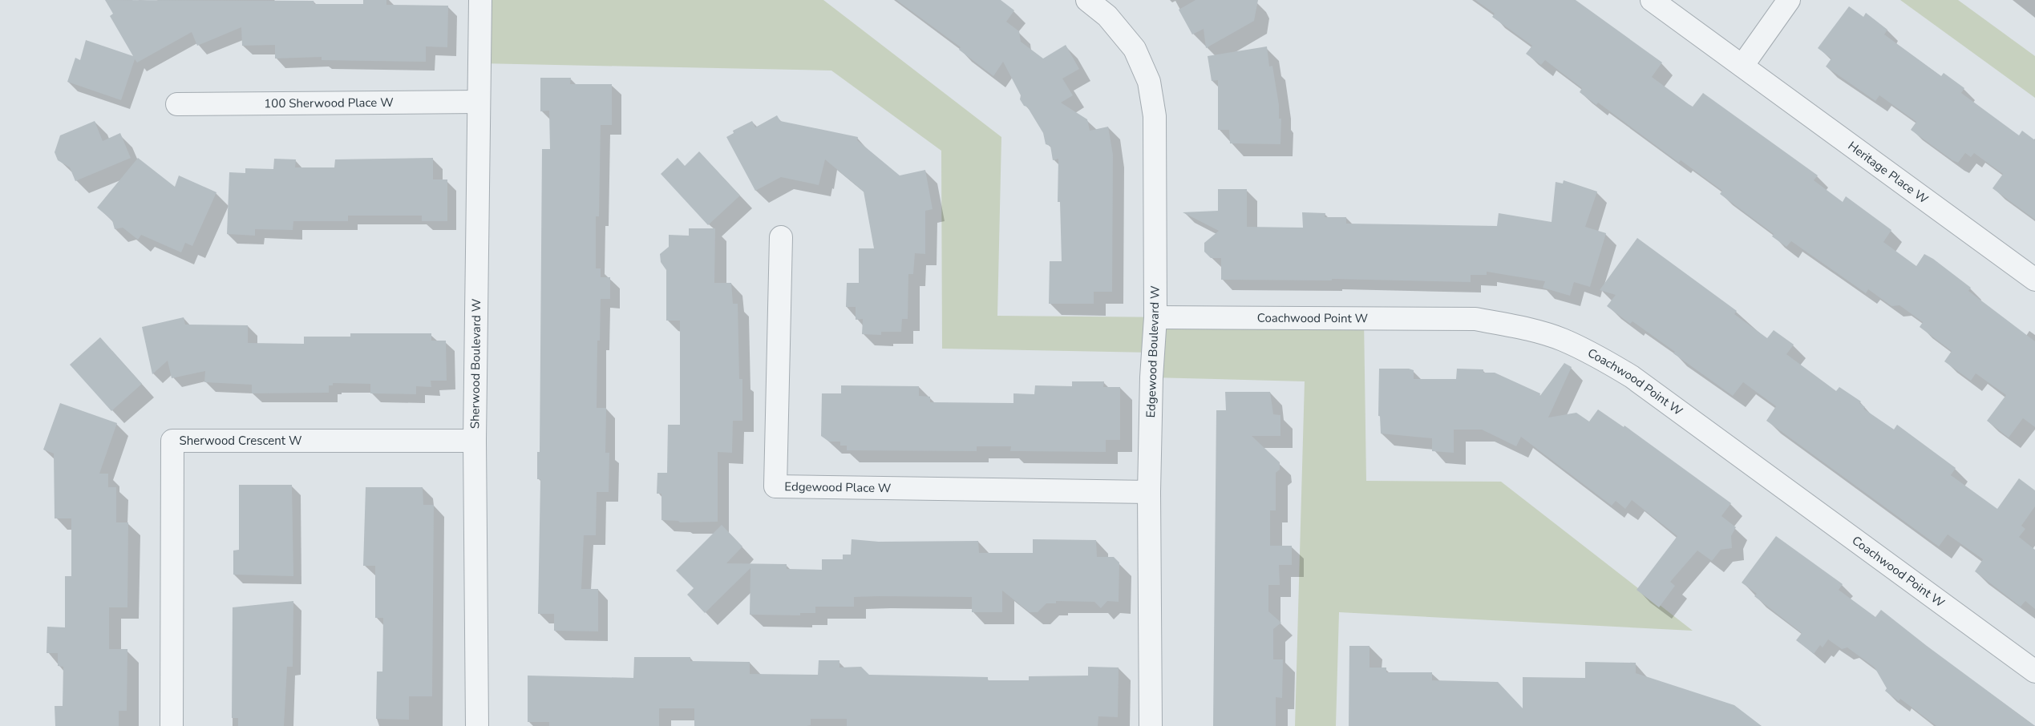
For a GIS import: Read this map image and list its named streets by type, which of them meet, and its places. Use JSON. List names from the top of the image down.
{
  "streets": {
    "street": [
      "100 Sherwood Place W",
      "Heritage Place W",
      "Coachwood Point W",
      "Edgewood Boulevard W",
      "Sherwood Boulevard W",
      "Sherwood Crescent W",
      "Edgewood Place W"
    ]
  },
  "crossings": [
    ["100 Sherwood Place W", "Sherwood Boulevard W"],
    ["Coachwood Point W", "Edgewood Boulevard W"],
    ["Edgewood Boulevard W", "Edgewood Place W"],
    ["Sherwood Boulevard W", "Sherwood Crescent W"]
  ]
}
